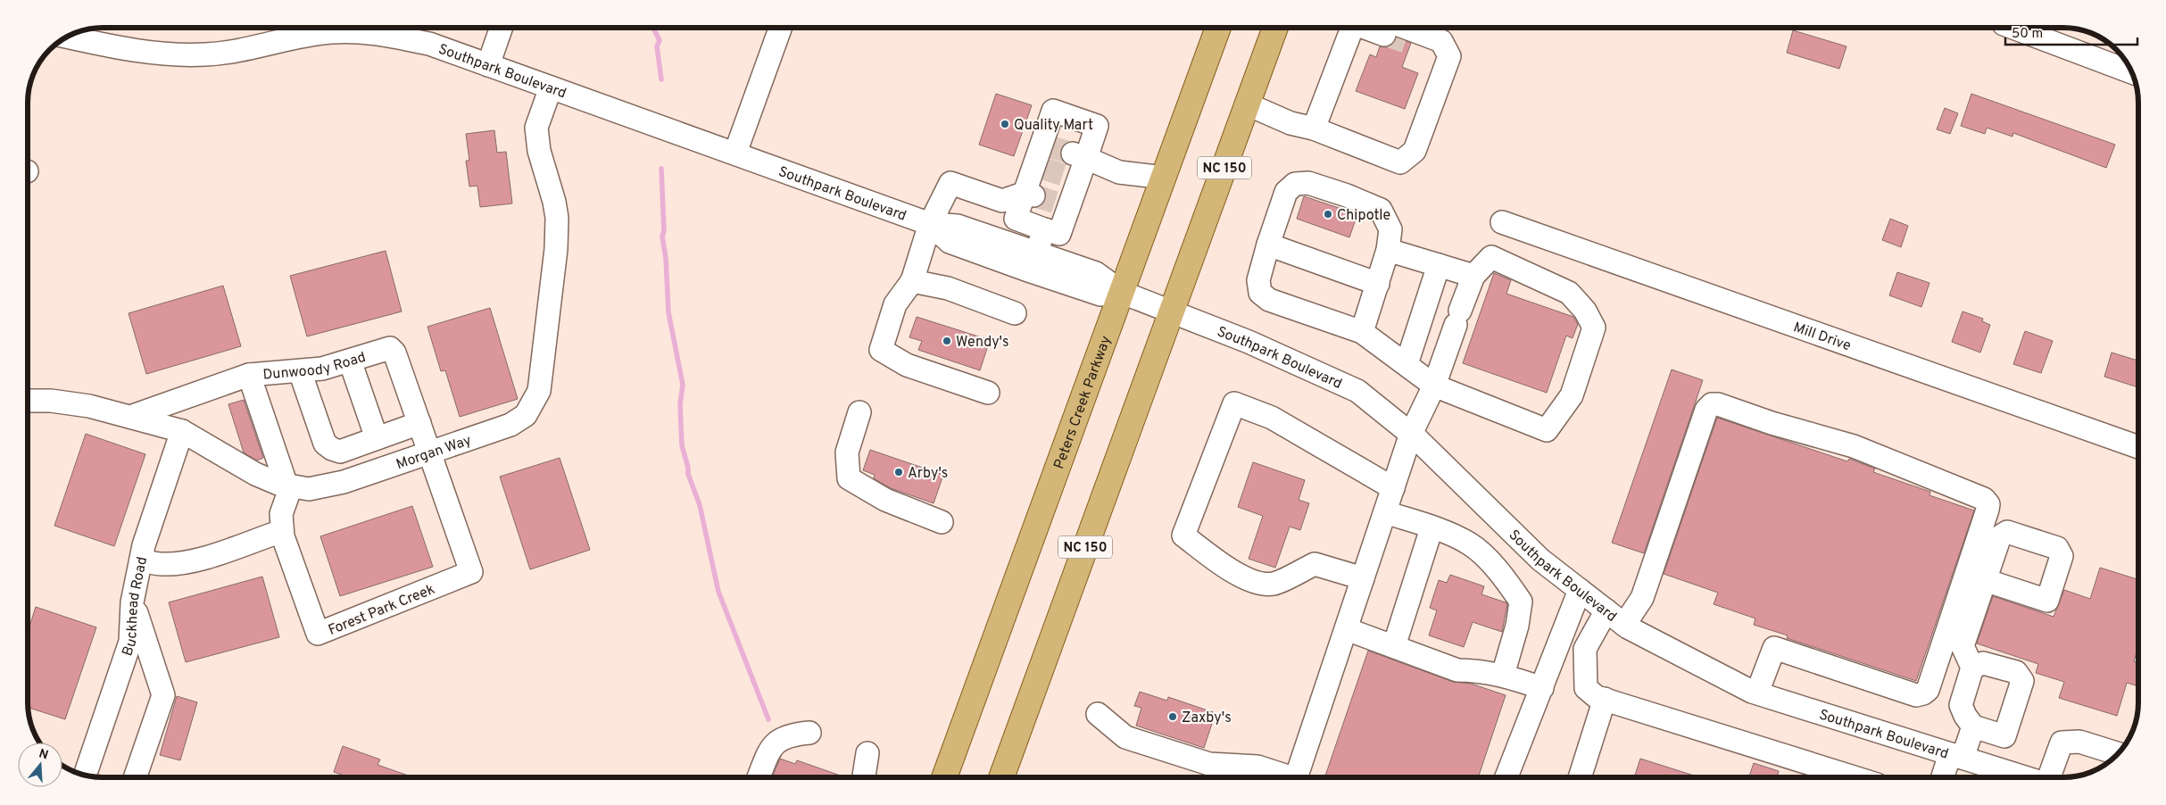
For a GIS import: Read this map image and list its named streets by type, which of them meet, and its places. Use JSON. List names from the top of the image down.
{
  "streets": {
    "main road": ["NC 150", "Peters Creek Parkway"],
    "street": [
      "Southpark Boulevard",
      "Mill Drive",
      "Dunwoody Road",
      "Morgan Way",
      "Buckhead Road",
      "Forest Park Creek"
    ]
  },
  "crossings": [
    ["Southpark Boulevard", "NC 150"],
    ["Southpark Boulevard", "Peters Creek Parkway"],
    ["Southpark Boulevard", "Morgan Way"],
    ["Dunwoody Road", "Morgan Way"],
    ["Dunwoody Road", "Forest Park Creek"],
    ["Morgan Way", "Buckhead Road"],
    ["Morgan Way", "Forest Park Creek"]
  ],
  "places": [
    "Quality Mart",
    "Chipotle",
    "Wendy's",
    "Arby's",
    "Zaxby's"
  ],
  "scale_bar": "50 m",
  "north": "top"
}
